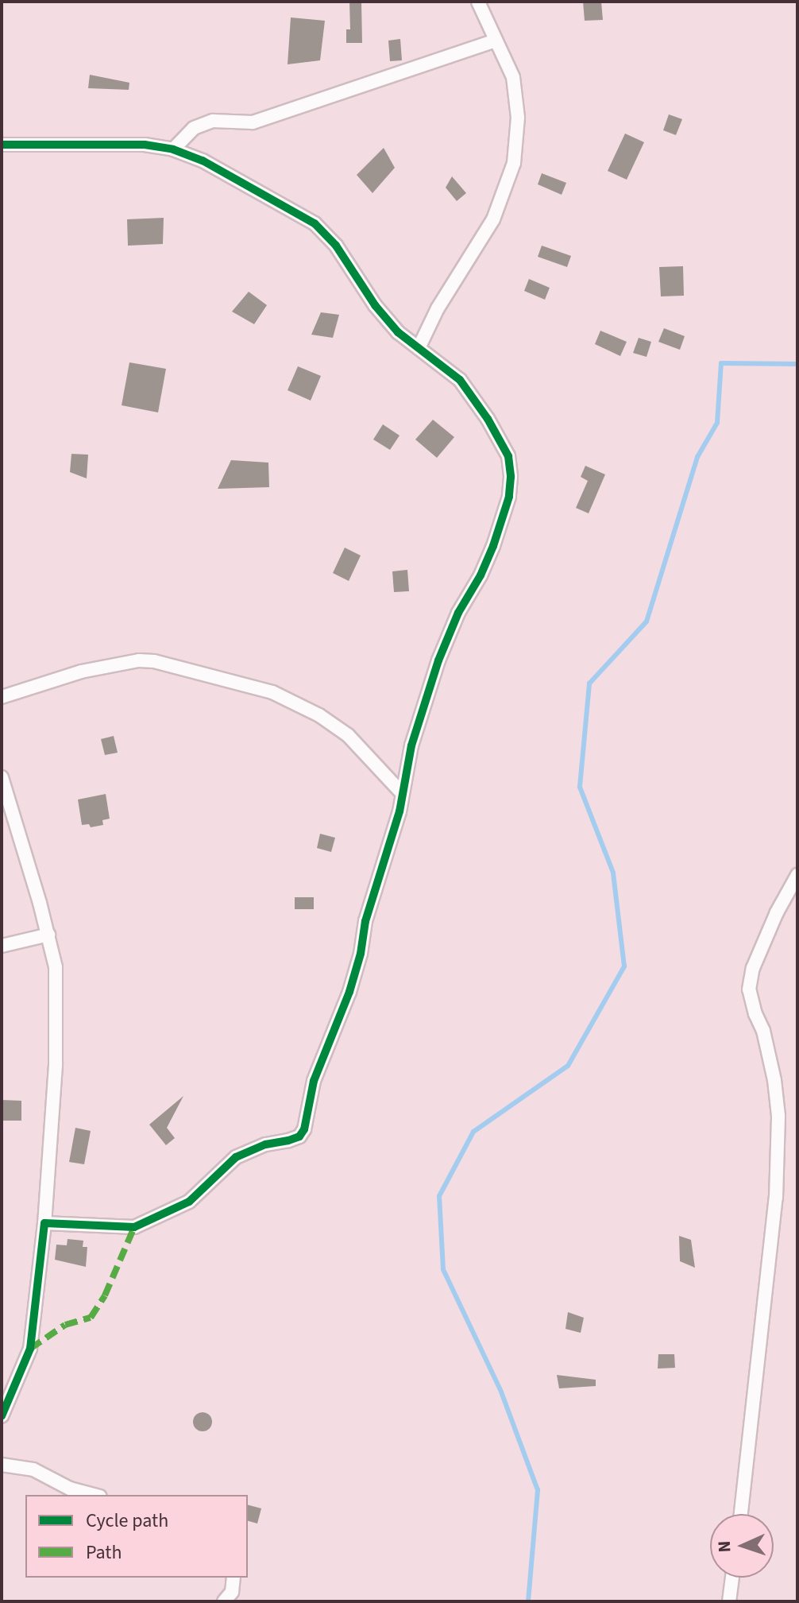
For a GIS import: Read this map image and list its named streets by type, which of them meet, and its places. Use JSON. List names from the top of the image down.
{
  "legend": ["Cycle path", "Path"],
  "north": "left"
}
